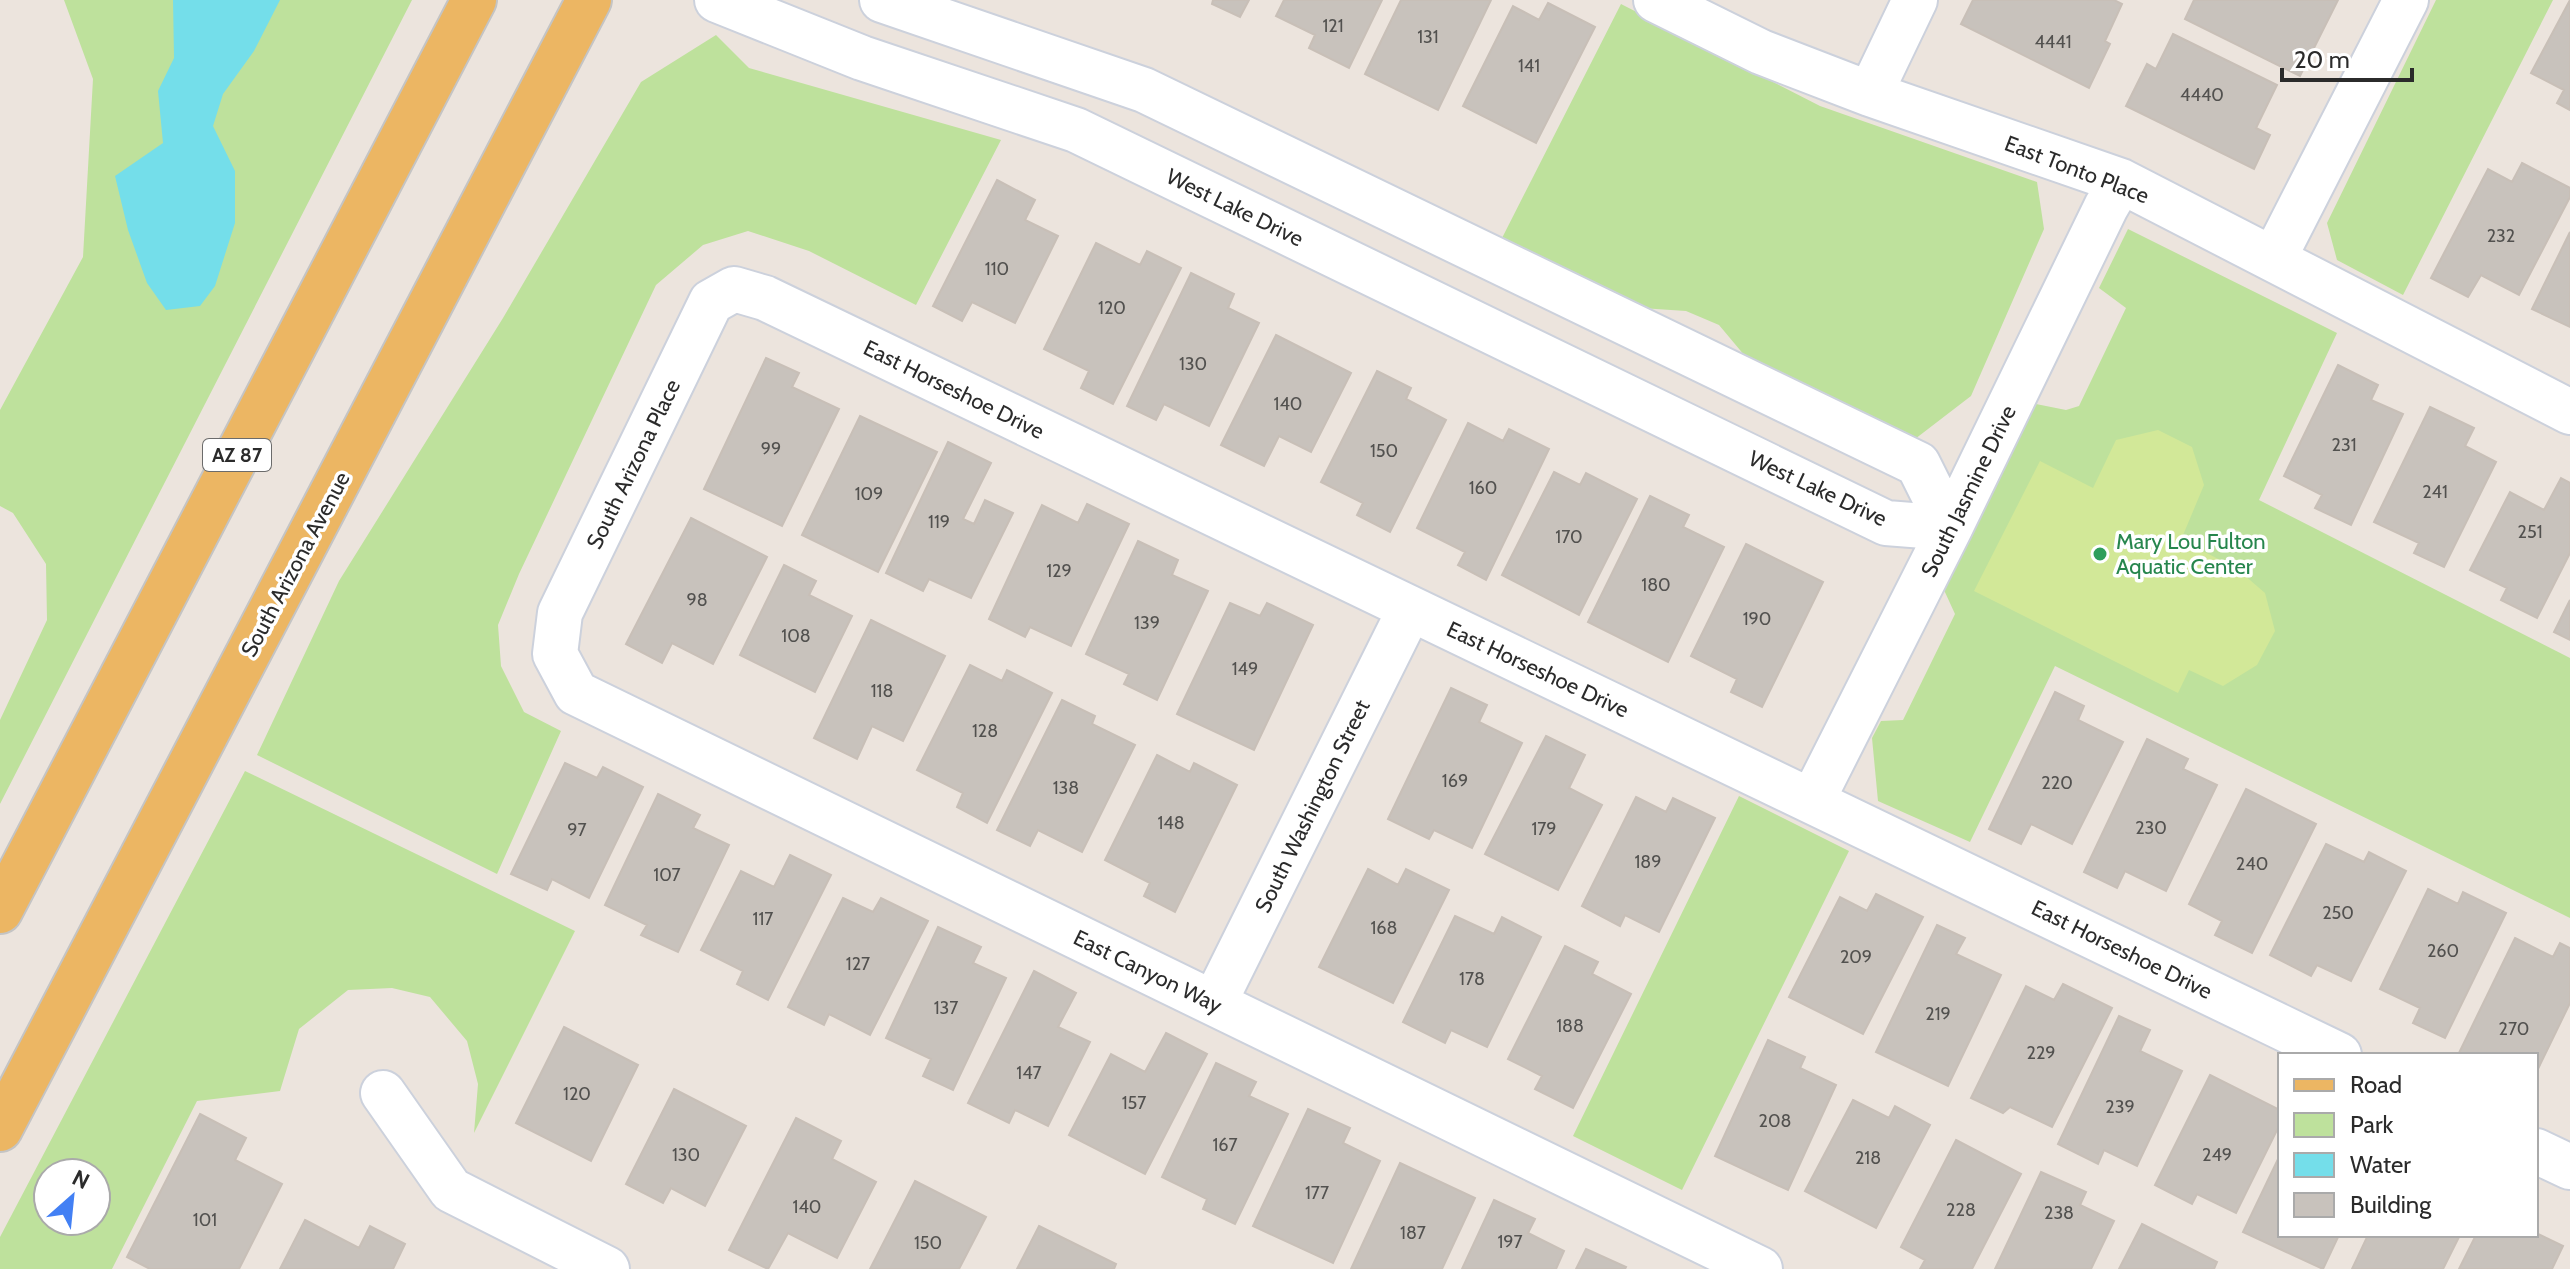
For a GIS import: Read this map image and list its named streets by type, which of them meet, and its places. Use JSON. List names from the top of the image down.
{
  "streets": {
    "main road": ["AZ 87", "South Arizona Avenue"],
    "street": [
      "East Tonto Place",
      "West Lake Drive",
      "East Horseshoe Drive",
      "South Arizona Place",
      "South Jasmine Drive",
      "South Washington Street",
      "East Canyon Way"
    ]
  },
  "crossings": [
    ["East Tonto Place", "South Jasmine Drive"],
    ["West Lake Drive", "South Jasmine Drive"],
    ["East Horseshoe Drive", "South Arizona Place"],
    ["East Horseshoe Drive", "South Jasmine Drive"],
    ["East Horseshoe Drive", "South Washington Street"],
    ["South Arizona Place", "East Canyon Way"],
    ["South Washington Street", "East Canyon Way"]
  ],
  "places": ["Mary Lou Fulton Aquatic Center"],
  "house_numbers": [
    "121",
    "131",
    "4441",
    "141",
    "4440",
    "232",
    "110",
    "120",
    "130",
    "140",
    "231",
    "99",
    "150",
    "160",
    "241",
    "109",
    "119",
    "251",
    "170",
    "129",
    "180",
    "98",
    "190",
    "139",
    "108",
    "149",
    "118",
    "128",
    "169",
    "220",
    "138",
    "148",
    "230",
    "179",
    "97",
    "189",
    "240",
    "107",
    "250",
    "117",
    "168",
    "260",
    "209",
    "127",
    "178",
    "137",
    "219",
    "188",
    "270",
    "229",
    "147",
    "120",
    "157",
    "239",
    "208",
    "167",
    "130",
    "249",
    "218",
    "177",
    "140",
    "228",
    "238",
    "101",
    "187",
    "197",
    "150"
  ],
  "legend": [
    "Road",
    "Park",
    "Water",
    "Building"
  ],
  "scale_bar": "20 m",
  "north": "top right"
}
